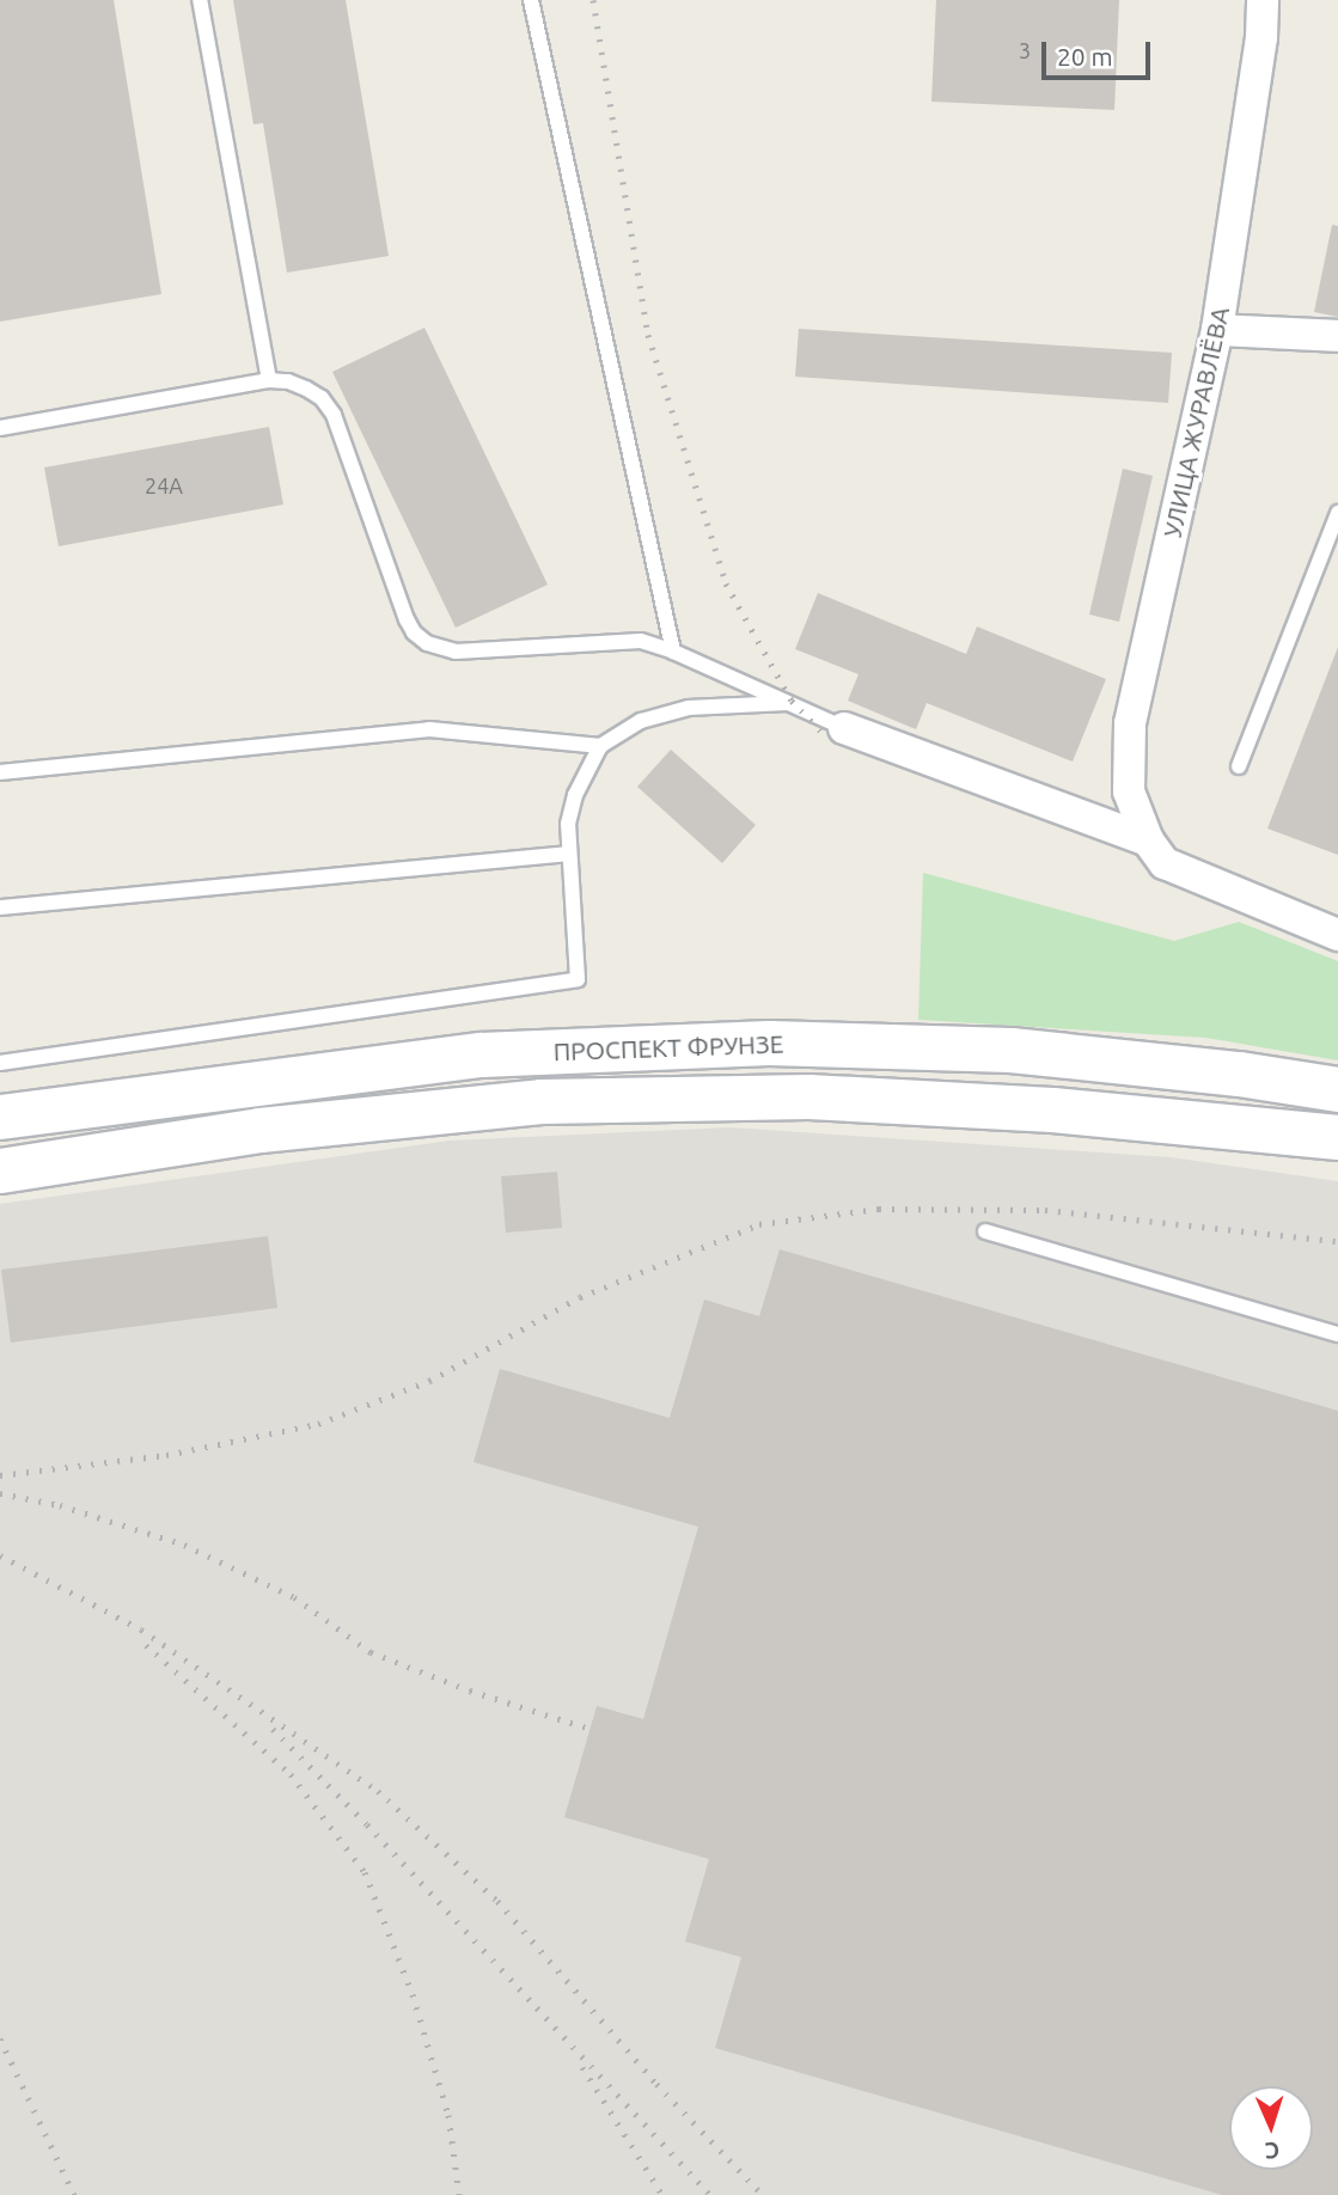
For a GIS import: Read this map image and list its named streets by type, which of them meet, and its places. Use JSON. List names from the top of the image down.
{
  "streets": {
    "main road": ["ПРОСПЕКТ ФРУНЗЕ"],
    "street": ["УЛИЦА ЖУРАВЛЁВА"]
  },
  "house_numbers": ["3", "24А"],
  "scale_bar": "20 m",
  "north": "bottom"
}
